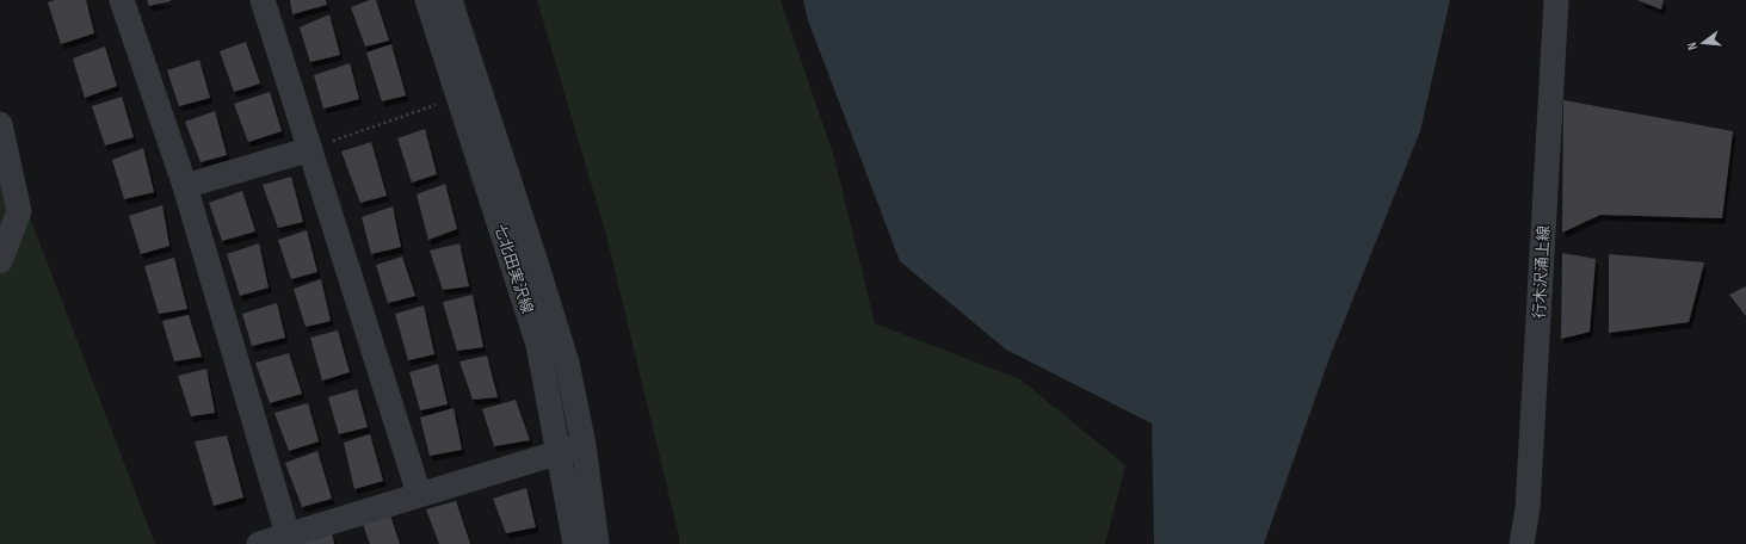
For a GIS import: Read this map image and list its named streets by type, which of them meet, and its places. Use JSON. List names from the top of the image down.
{
  "streets": {
    "street": ["七北田実沢線", "行木沢涌上線"]
  },
  "north": "left"
}
